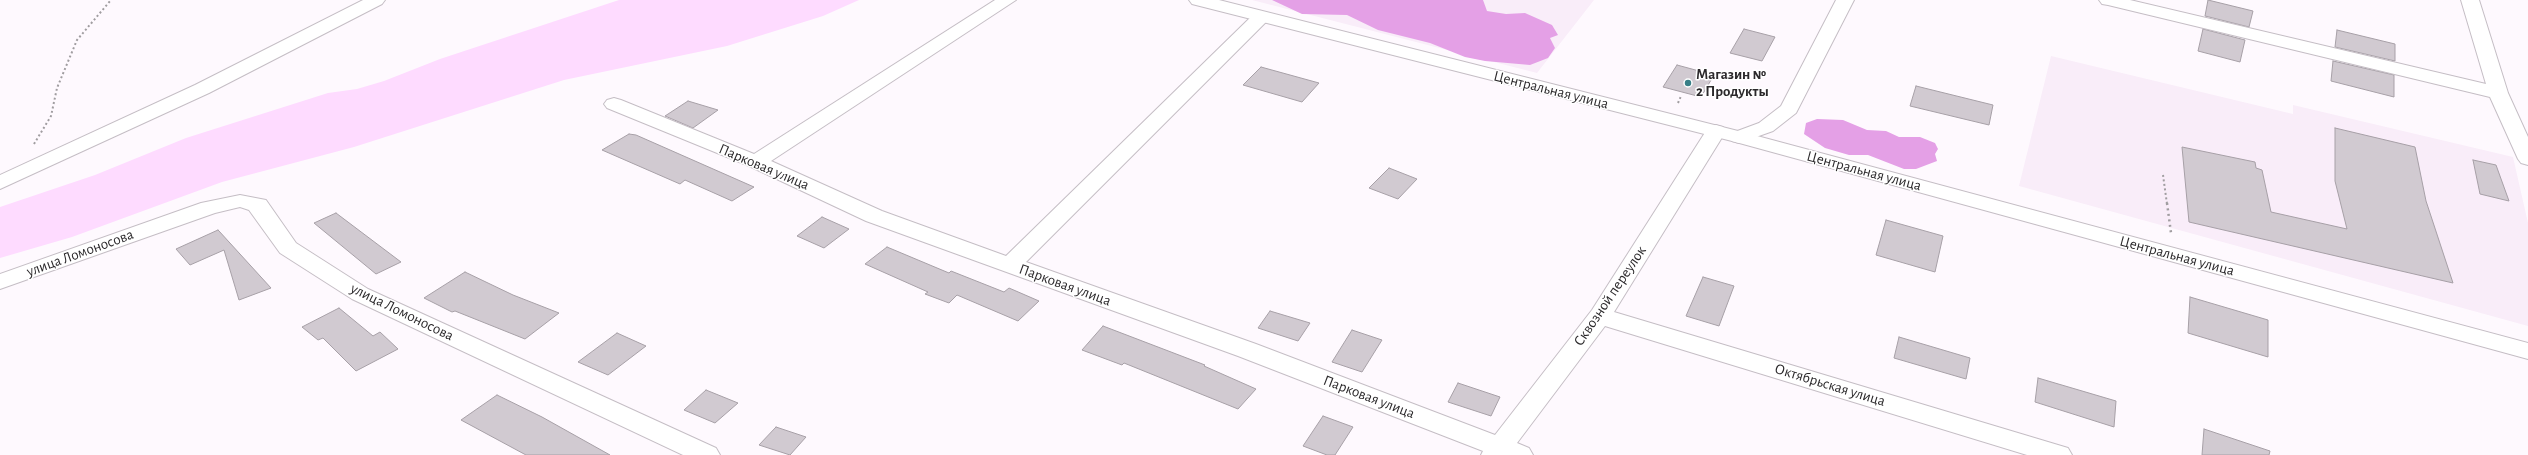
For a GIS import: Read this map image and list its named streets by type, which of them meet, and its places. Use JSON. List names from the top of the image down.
{
  "streets": {
    "street": [
      "Центральная улица",
      "Парковая улица",
      "улица Ломоносова",
      "Сквозной переулок",
      "Октябрьская улица"
    ]
  },
  "crossings": [
    ["Центральная улица", "Сквозной переулок"],
    ["Парковая улица", "Сквозной переулок"],
    ["Сквозной переулок", "Октябрьская улица"]
  ],
  "places": ["Магазин № 2 Продукты"]
}
